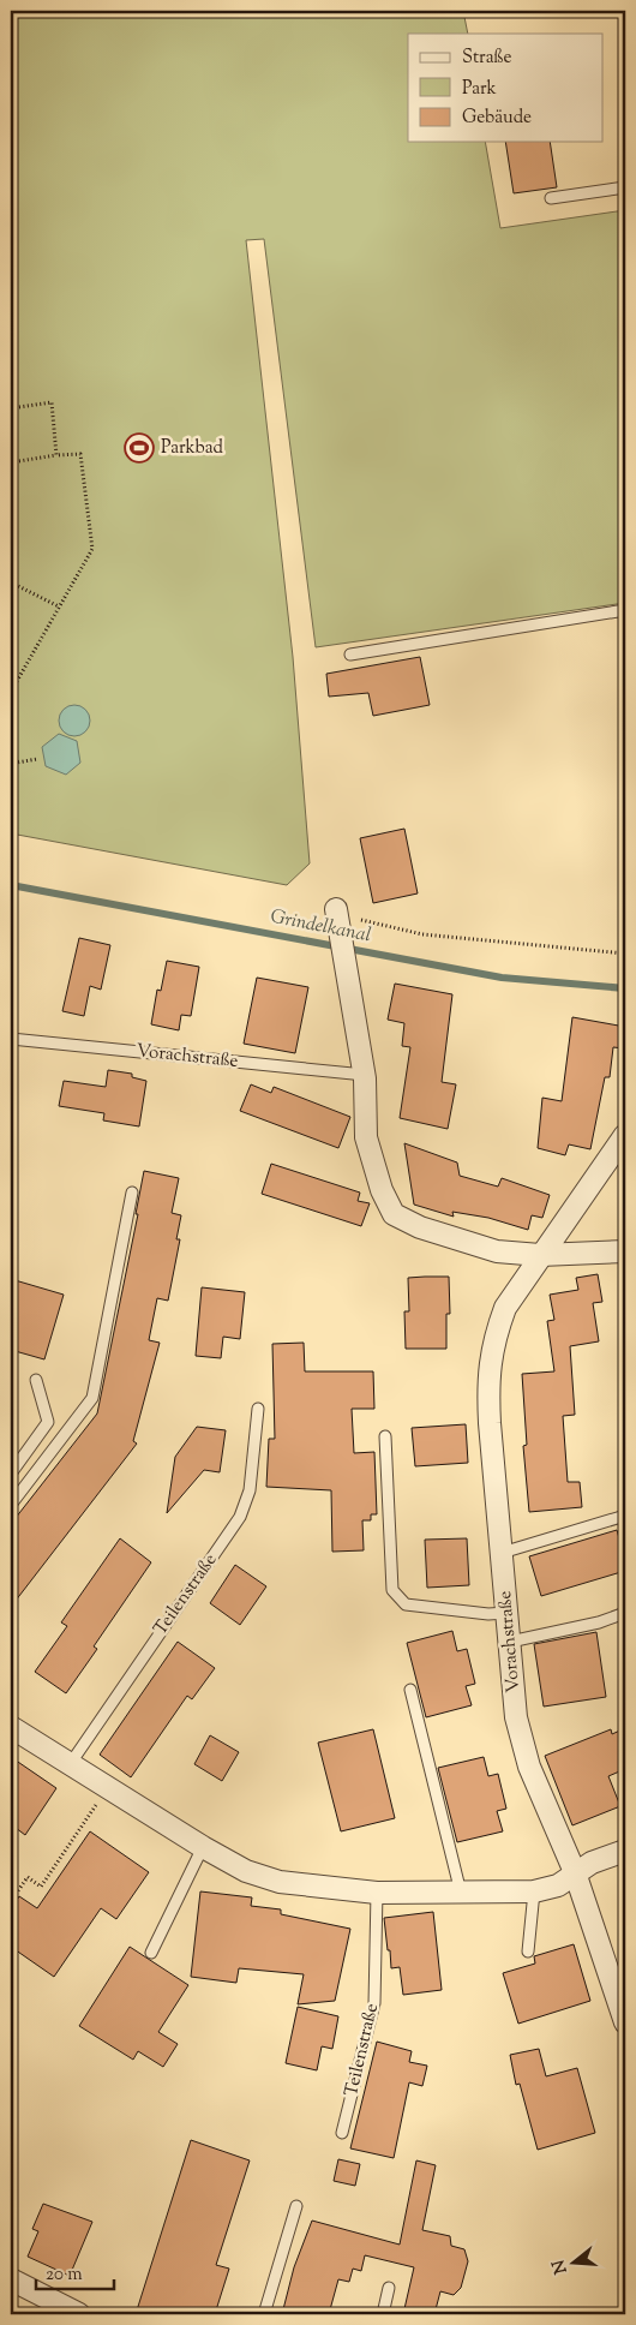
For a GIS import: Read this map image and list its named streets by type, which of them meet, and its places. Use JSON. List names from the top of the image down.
{
  "streets": {
    "street": ["Vorachstraße"],
    "lane": ["Teilenstraße"]
  },
  "water": ["Grindelkanal"],
  "places": {
    "sports": ["Parkbad"]
  },
  "legend": ["Straße", "Park", "Gebäude"],
  "scale_bar": "20 m",
  "north": "left"
}
